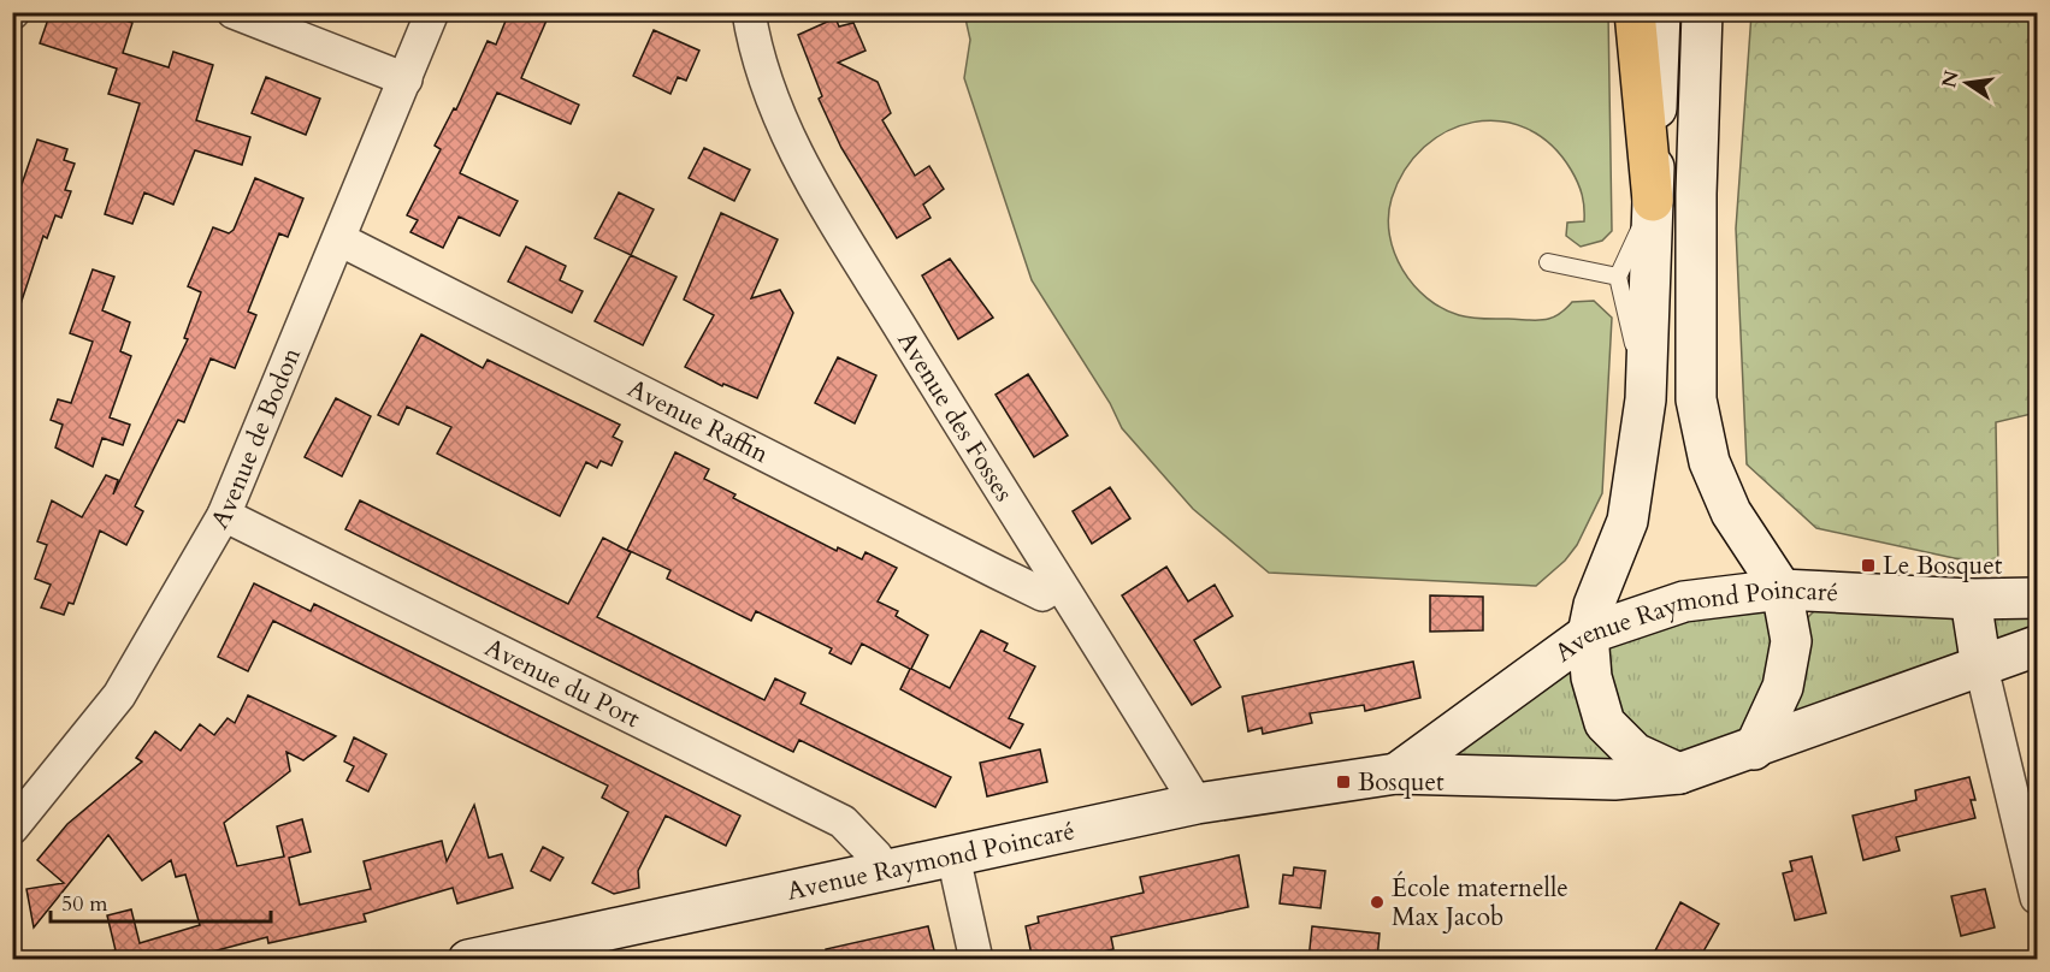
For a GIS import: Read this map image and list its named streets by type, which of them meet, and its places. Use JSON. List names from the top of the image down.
{
  "streets": {
    "street": [
      "Avenue des Fosses",
      "Avenue Raffin",
      "Avenue de Bodon",
      "Avenue Raymond Poincaré",
      "Avenue du Port"
    ]
  },
  "crossings": [
    ["Avenue des Fosses", "Avenue Raffin"],
    ["Avenue des Fosses", "Avenue Raymond Poincaré"],
    ["Avenue Raffin", "Avenue de Bodon"],
    ["Avenue de Bodon", "Avenue du Port"],
    ["Avenue Raymond Poincaré", "Avenue du Port"]
  ],
  "places": {
    "transit": ["Le Bosquet", "Bosquet"],
    "other": ["École maternelle Max Jacob"]
  },
  "scale_bar": "50 m",
  "north": "left"
}
